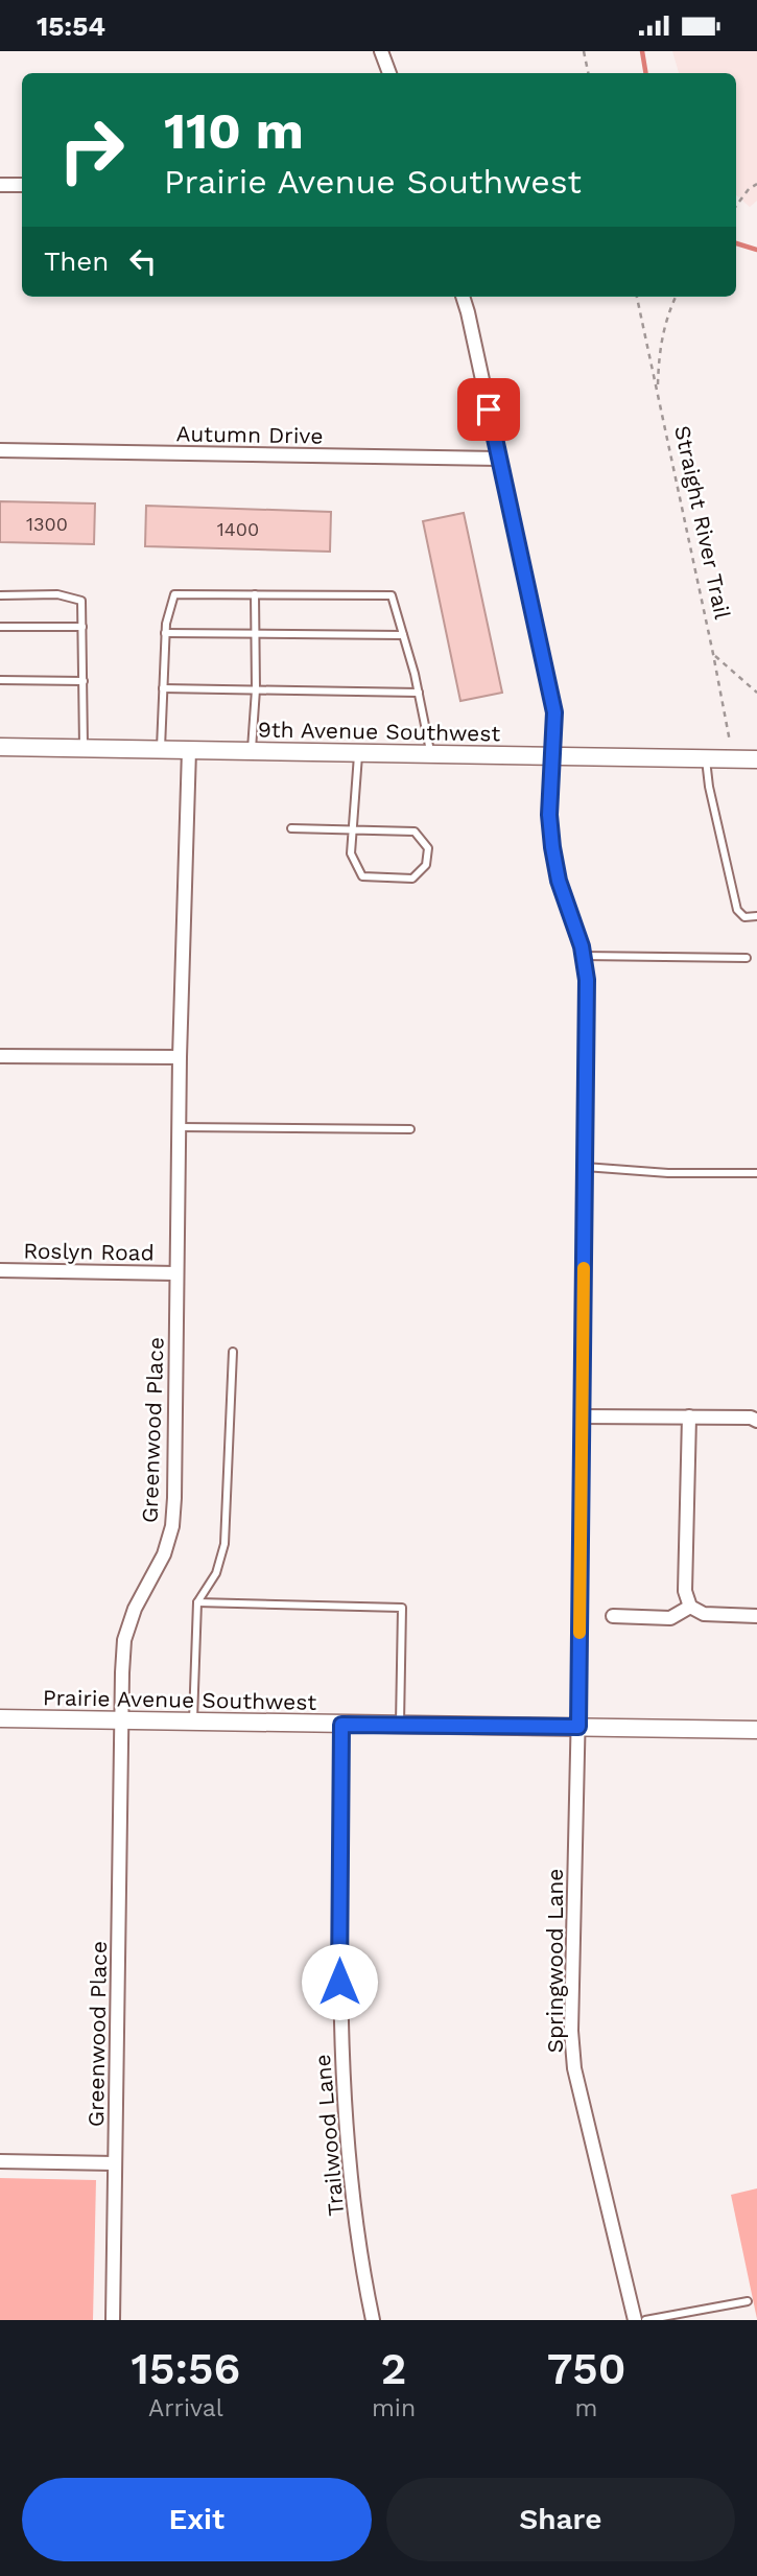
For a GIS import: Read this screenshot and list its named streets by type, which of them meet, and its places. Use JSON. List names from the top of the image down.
{
  "streets": {
    "street": [
      "Autumn Drive",
      "9th Avenue Southwest",
      "Roslyn Road",
      "Greenwood Place",
      "Prairie Avenue Southwest",
      "Springwood Lane",
      "Trailwood Lane"
    ],
    "path": ["Straight River Trail"]
  },
  "crossings": [
    ["Autumn Drive", "Springwood Lane"],
    ["Straight River Trail", "9th Avenue Southwest"],
    ["9th Avenue Southwest", "Greenwood Place"],
    ["9th Avenue Southwest", "Springwood Lane"],
    ["Roslyn Road", "Greenwood Place"],
    ["Greenwood Place", "Prairie Avenue Southwest"],
    ["Prairie Avenue Southwest", "Springwood Lane"],
    ["Prairie Avenue Southwest", "Trailwood Lane"]
  ],
  "house_numbers": ["1300", "1400"],
  "page": {
    "status": "15:54",
    "turn": ["110 m", "Prairie Avenue Southwest"],
    "then": "Then",
    "eta": [
      "15:56",
      "Arrival",
      "2",
      "min",
      "750",
      "m"
    ],
    "buttons": ["Exit", "Share"]
  }
}
